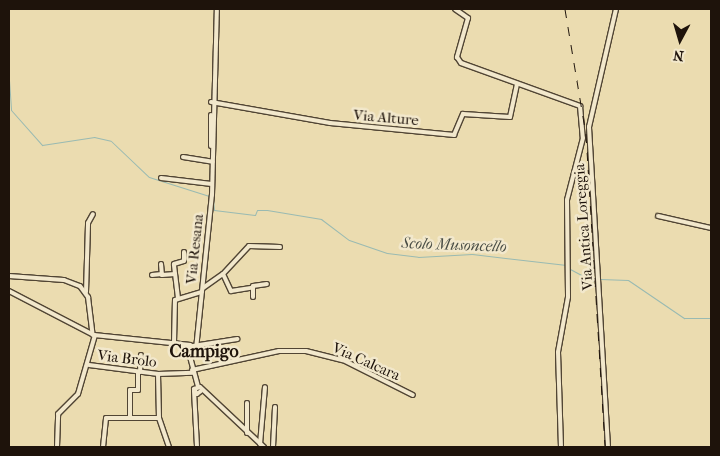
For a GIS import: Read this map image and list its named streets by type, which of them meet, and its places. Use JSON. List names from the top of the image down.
{
  "streets": {
    "street": [
      "Via Alture",
      "Via Antica Loreggia",
      "Via Resana",
      "Via Brolo",
      "Via Calcara"
    ]
  },
  "crossings": [
    ["Via Alture", "Via Resana"],
    ["Via Brolo", "Via Calcara"]
  ],
  "districts": ["Campigo"],
  "water": ["Scolo Musoncello"],
  "north": "bottom"
}
